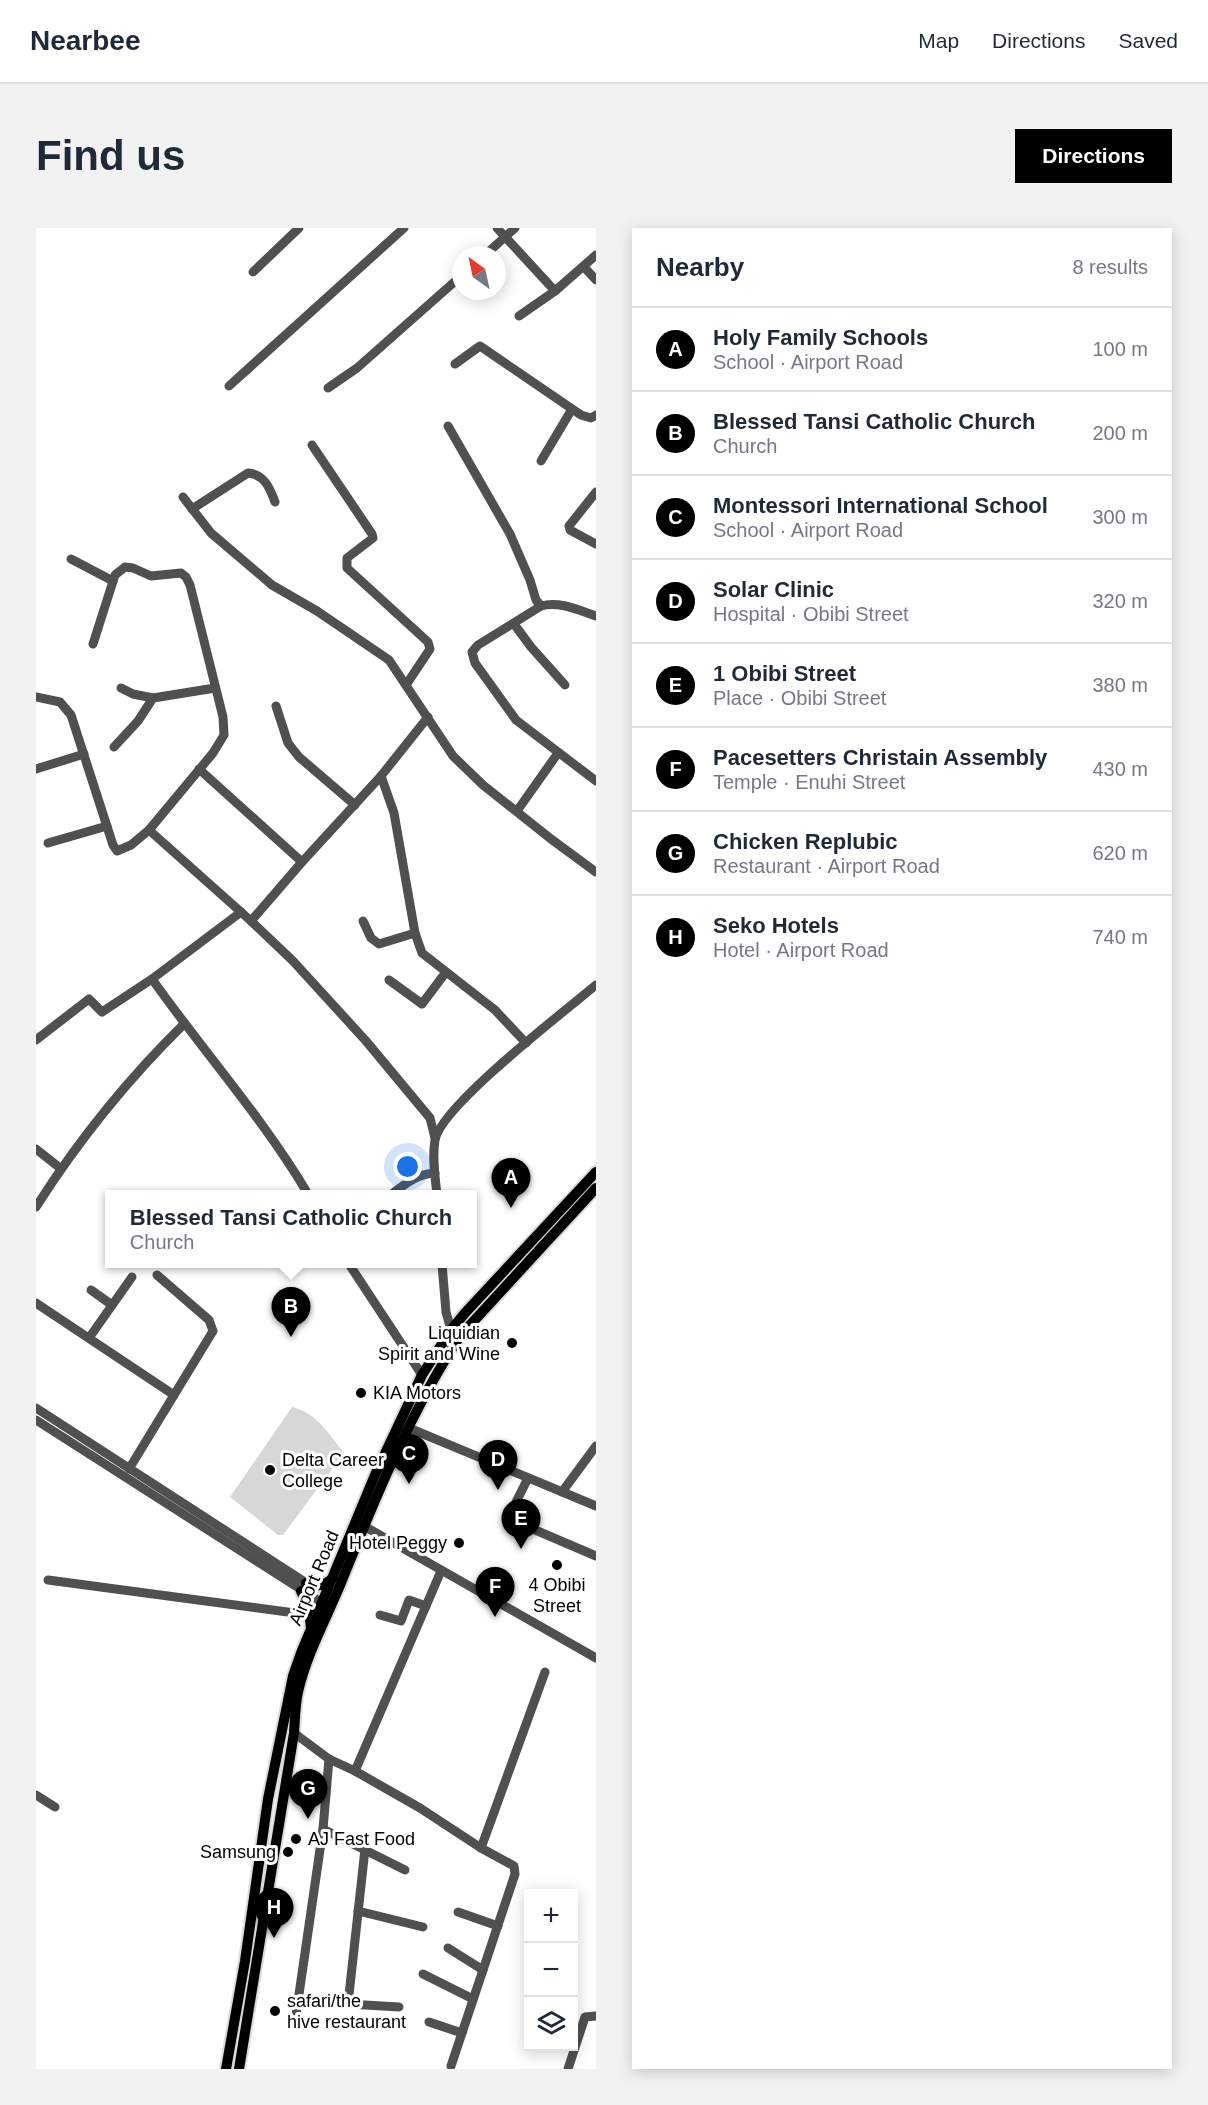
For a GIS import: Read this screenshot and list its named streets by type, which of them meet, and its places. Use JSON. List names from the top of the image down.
{
  "streets": {
    "main road": ["Airport Road"]
  },
  "places": [
    "Liquidian Spirit and Wine",
    "KIA Motors",
    "Delta Career College",
    "Hotel Peggy",
    "4 Obibi Street",
    "AJ Fast Food",
    "Samsung",
    "safari/the hive restaurant"
  ],
  "north": "top left",
  "page": {
    "header": "Nearbee",
    "nav": ["Map", "Directions", "Saved"],
    "buttons": "Directions",
    "title": "Find us",
    "heading": ["Nearby", "8 results"],
    "list": [
      {
        "mark": "A",
        "name": "Holy Family Schools",
        "note": "School · Airport Road",
        "value": "100 m"
      },
      {
        "mark": "B",
        "name": "Blessed Tansi Catholic Church",
        "note": "Church",
        "value": "200 m"
      },
      {
        "mark": "C",
        "name": "Montessori International School",
        "note": "School · Airport Road",
        "value": "300 m"
      },
      {
        "mark": "D",
        "name": "Solar Clinic",
        "note": "Hospital · Obibi Street",
        "value": "320 m"
      },
      {
        "mark": "E",
        "name": "1 Obibi Street",
        "note": "Place · Obibi Street",
        "value": "380 m"
      },
      {
        "mark": "F",
        "name": "Pacesetters Christain Assembly",
        "note": "Temple · Enuhi Street",
        "value": "430 m"
      },
      {
        "mark": "G",
        "name": "Chicken Replubic",
        "note": "Restaurant · Airport Road",
        "value": "620 m"
      },
      {
        "mark": "H",
        "name": "Seko Hotels",
        "note": "Hotel · Airport Road",
        "value": "740 m"
      }
    ],
    "pins": [
      "A",
      "B",
      "C",
      "D",
      "E",
      "F",
      "G",
      "H"
    ],
    "popup": ["Blessed Tansi Catholic Church", "Church"],
    "map_buttons": ["+", "−"]
  }
}
